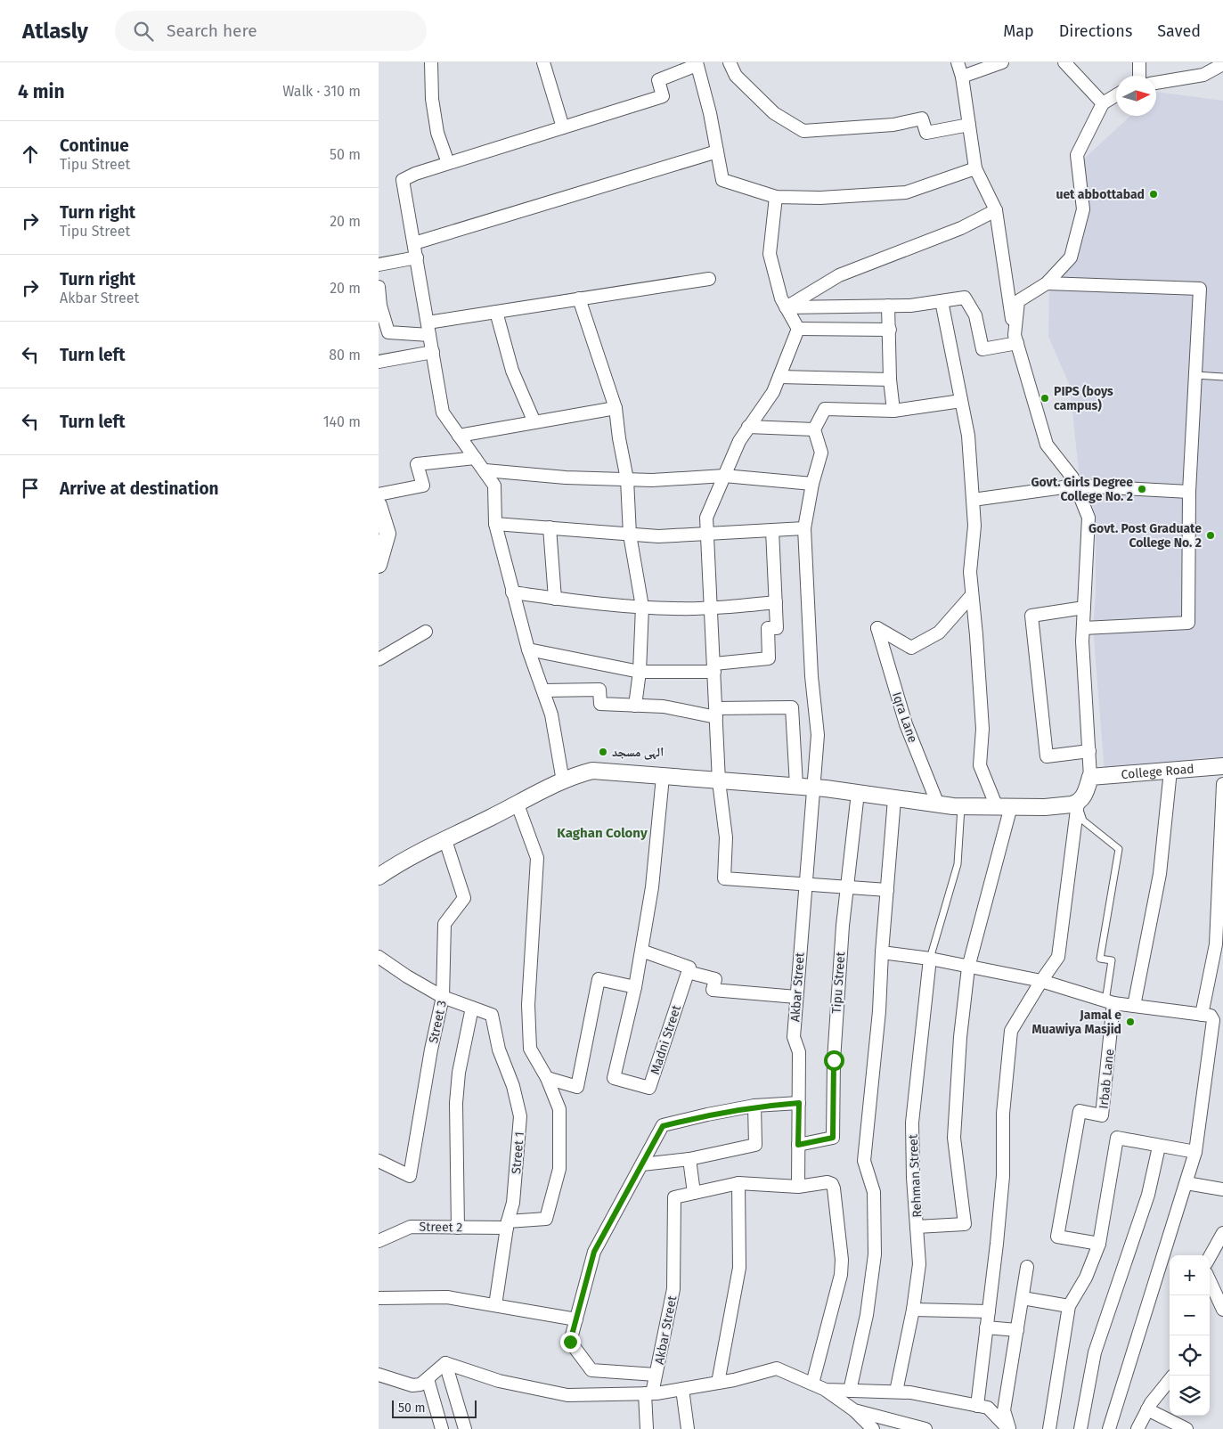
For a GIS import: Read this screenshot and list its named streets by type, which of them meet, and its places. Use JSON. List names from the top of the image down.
{
  "streets": {
    "street": [
      "Iqra Lane",
      "College Road",
      "Tipu Street",
      "Akbar Street",
      "Street 3",
      "Madni Street",
      "Irbab Lane",
      "Street 1",
      "Rehman Street",
      "Street 2"
    ]
  },
  "crossings": [
    ["Tipu Street", "Akbar Street"],
    ["Street 3", "Street 1"],
    ["Street 1", "Street 2"]
  ],
  "districts": ["Kaghan Colony"],
  "places": [
    "uet abbottabad",
    "PIPS (boys campus)",
    "Govt. Girls Degree College No. 2",
    "Govt. Post Graduate College No. 2",
    "الہی مسجد",
    "Jamal e Muawiya Masjid"
  ],
  "scale_bar": "50 m",
  "north": "right",
  "page": {
    "header": "Atlasly",
    "search": "Search here",
    "nav": ["Map", "Directions", "Saved"],
    "heading": ["4 min", "Walk · 310 m"],
    "list": [
      ["Continue", "Tipu Street", "50 m"],
      ["Turn right", "Tipu Street", "20 m"],
      ["Turn right", "Akbar Street", "20 m"],
      ["Turn left", "80 m"],
      ["Turn left", "140 m"],
      "Arrive at destination"
    ],
    "map_buttons": ["+", "−"],
    "scale": "50 m"
  }
}
